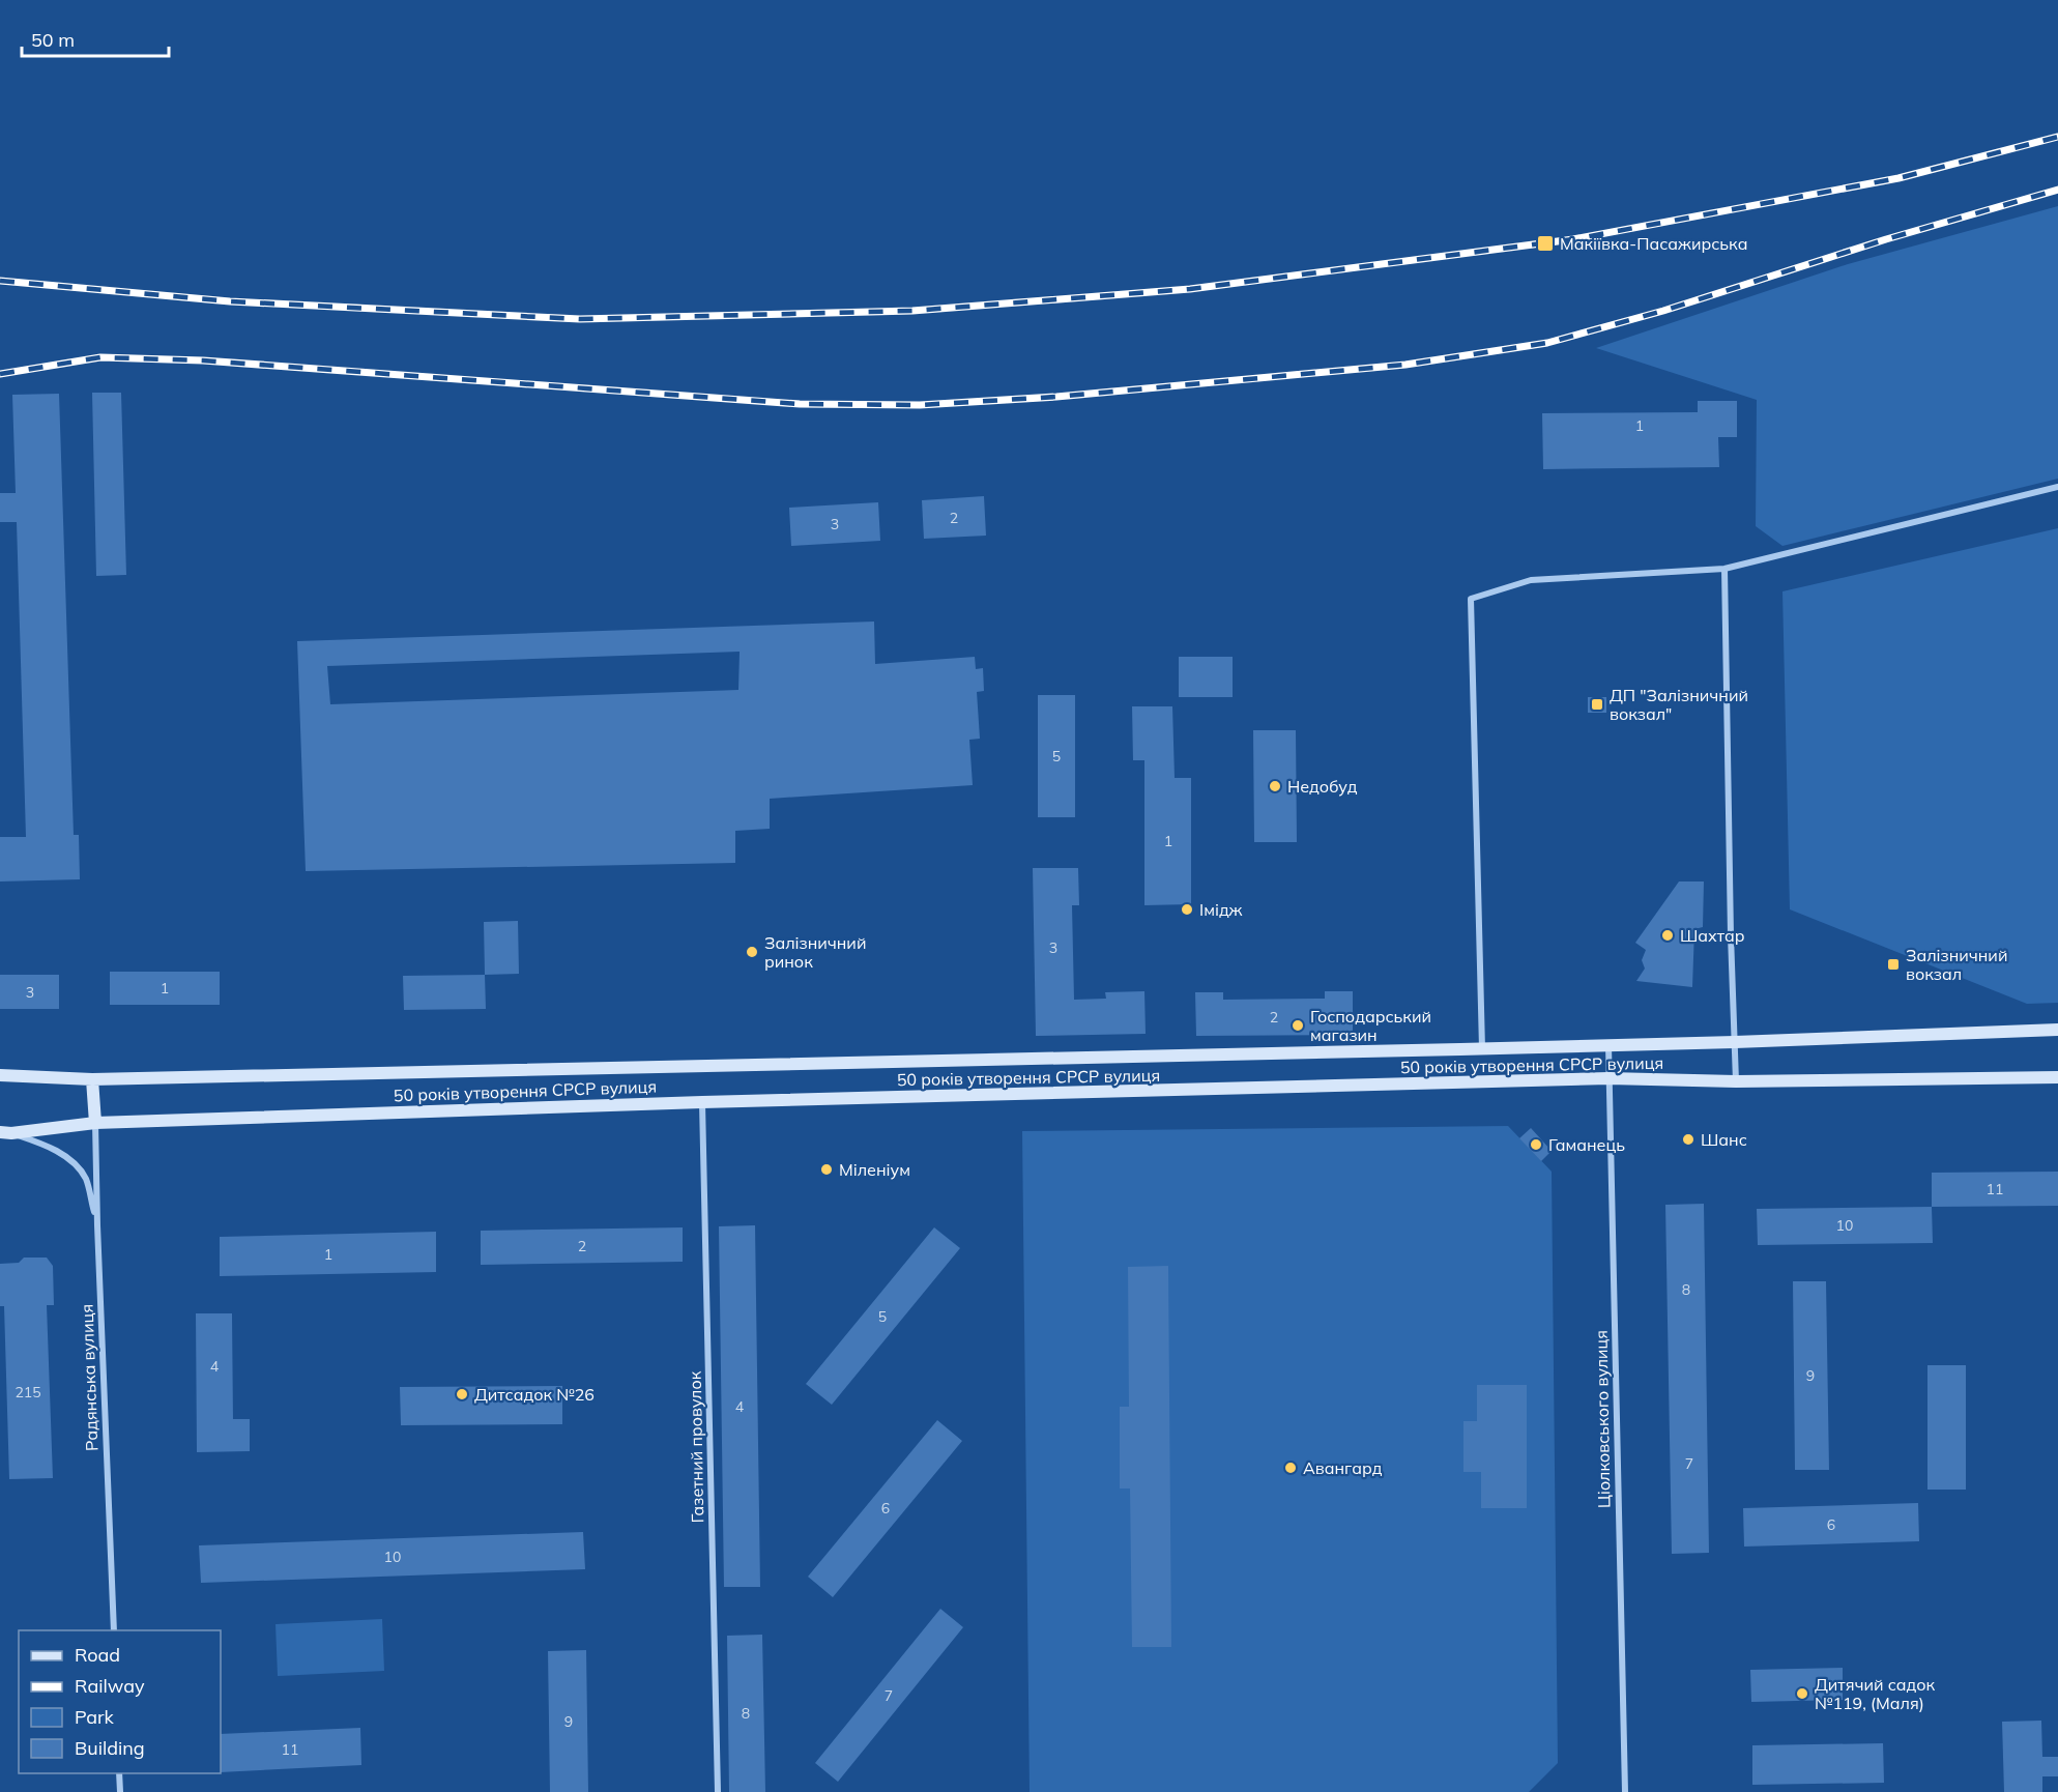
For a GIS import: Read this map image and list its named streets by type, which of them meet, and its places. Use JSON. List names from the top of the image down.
{
  "streets": {
    "main road": ["50 років утворення СРСР вулиця"],
    "street": ["Радянська вулиця", "Ціолковського вулиця", "Газетний провулок"]
  },
  "crossings": [
    ["50 років утворення СРСР вулиця", "Радянська вулиця"],
    ["50 років утворення СРСР вулиця", "Ціолковського вулиця"],
    ["50 років утворення СРСР вулиця", "Газетний провулок"]
  ],
  "places": {
    "transit": ["Макіївка-Пасажирська", "ДП \"Залізничний вокзал\"", "Залізничний вокзал"],
    "other": [
      "Недобуд",
      "Імідж",
      "Шахтар",
      "Залізничний ринок",
      "Господарський магазин",
      "Шанс",
      "Гаманець",
      "Міленіум",
      "Дитсадок №26",
      "Авангард",
      "Дитячий садок №119, (Маля)"
    ]
  },
  "house_numbers": [
    "1",
    "2",
    "3",
    "5",
    "1",
    "3",
    "1",
    "3",
    "2",
    "11",
    "10",
    "2",
    "1",
    "8",
    "5",
    "4",
    "9",
    "215",
    "4",
    "7",
    "6",
    "6",
    "10",
    "7",
    "8",
    "9",
    "11"
  ],
  "legend": [
    "Road",
    "Railway",
    "Park",
    "Building"
  ],
  "scale_bar": "50 m"
}
